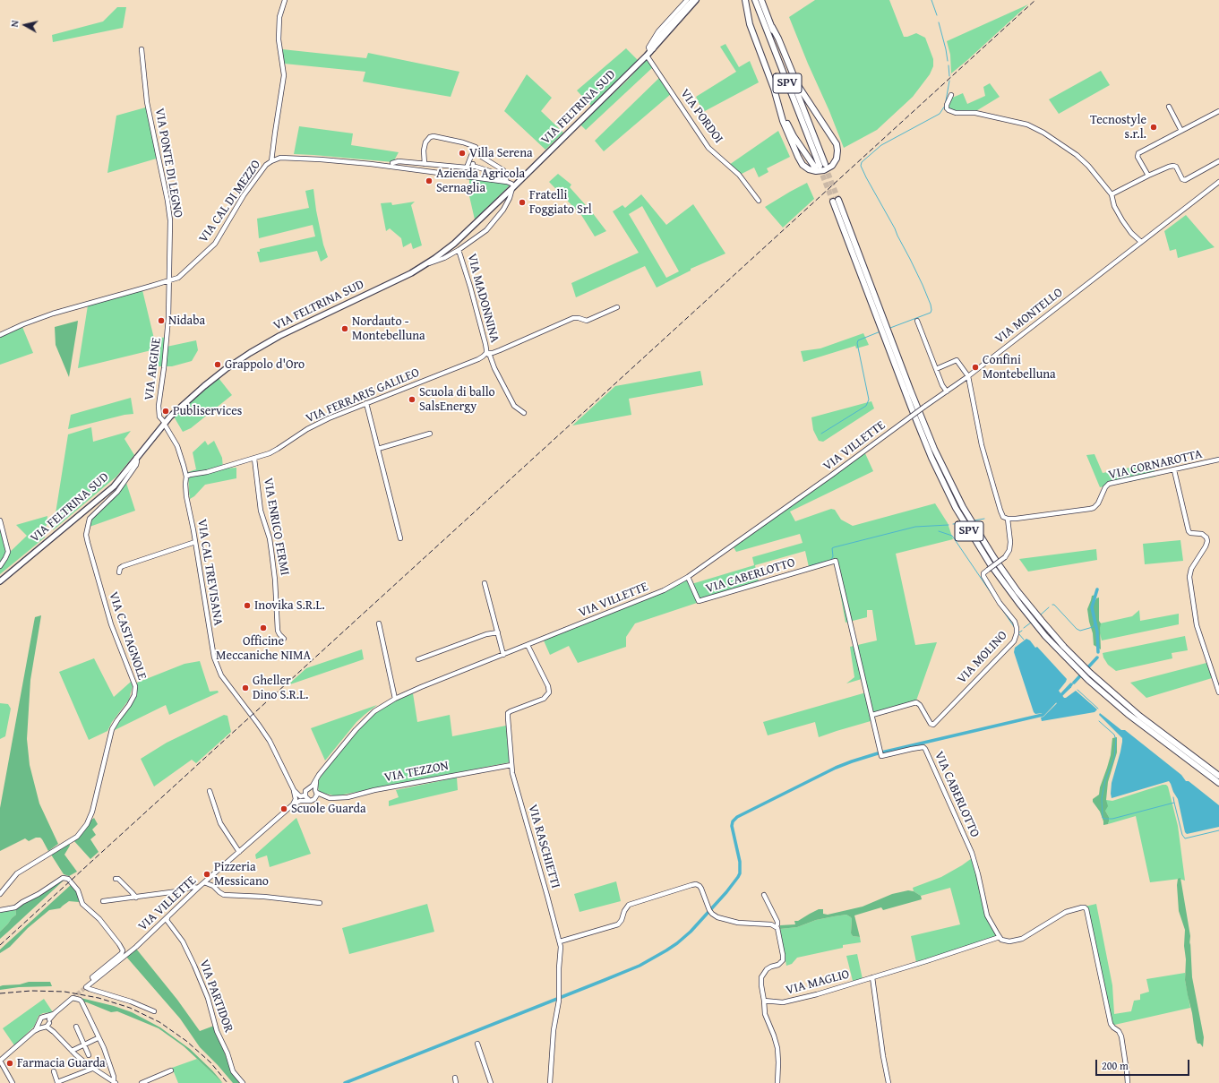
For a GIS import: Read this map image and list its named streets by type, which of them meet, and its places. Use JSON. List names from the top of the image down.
{
  "streets": {
    "highway": ["SPV"],
    "main road": ["VIA FELTRINA SUD"],
    "street": [
      "VIA PORDOI",
      "VIA PONTE DI LEGNO",
      "VIA CAL DI MEZZO",
      "VIA MADONNINA",
      "VIA MONTELLO",
      "VIA ARGINE",
      "VIA FERRARIS GALILEO",
      "VIA VILLETTE",
      "VIA CORNAROTTA",
      "VIA ENRICO FERMI",
      "VIA CAL TREVISANA",
      "VIA CABERLOTTO",
      "VIA CASTAGNOLE",
      "VIA MOLINO",
      "VIA TEZZON",
      "VIA RASCHIETTI",
      "VIA MAGLIO",
      "VIA PARTIDOR"
    ]
  },
  "crossings": [
    ["VIA FELTRINA SUD", "VIA PORDOI"],
    ["VIA FELTRINA SUD", "VIA CAL DI MEZZO"],
    ["VIA FELTRINA SUD", "VIA MADONNINA"],
    ["VIA FELTRINA SUD", "VIA CAL TREVISANA"],
    ["VIA FELTRINA SUD", "VIA CASTAGNOLE"],
    ["VIA PONTE DI LEGNO", "VIA CAL DI MEZZO"],
    ["VIA PONTE DI LEGNO", "VIA ARGINE"],
    ["VIA CAL DI MEZZO", "VIA MADONNINA"],
    ["VIA CAL DI MEZZO", "VIA ARGINE"],
    ["VIA MADONNINA", "VIA FERRARIS GALILEO"],
    ["VIA MONTELLO", "VIA VILLETTE"],
    ["VIA MONTELLO", "VIA MOLINO"],
    ["VIA ARGINE", "VIA CAL TREVISANA"],
    ["VIA FERRARIS GALILEO", "VIA ENRICO FERMI"],
    ["VIA FERRARIS GALILEO", "VIA CAL TREVISANA"],
    ["VIA VILLETTE", "VIA CABERLOTTO"],
    ["VIA VILLETTE", "VIA TEZZON"],
    ["VIA VILLETTE", "VIA RASCHIETTI"],
    ["VIA VILLETTE", "VIA PARTIDOR"],
    ["VIA CORNAROTTA", "VIA MOLINO"],
    ["VIA CABERLOTTO", "VIA MOLINO"],
    ["VIA CABERLOTTO", "VIA MAGLIO"],
    ["VIA TEZZON", "VIA RASCHIETTI"]
  ],
  "places": [
    "Tecnostyle s.r.l.",
    "Villa Serena",
    "Azienda Agricola Sernaglia",
    "Fratelli Foggiato Srl",
    "Nidaba",
    "Nordauto - Montebelluna",
    "Grappolo d'Oro",
    "Confini Montebelluna",
    "Scuola di ballo SalsEnergy",
    "Publiservices",
    "Inovika S.R.L.",
    "Officine Meccaniche NIMA",
    "Gheller Dino S.R.L.",
    "Scuole Guarda",
    "Pizzeria Messicano",
    "Farmacia Guarda"
  ],
  "scale_bar": "200 m",
  "north": "left"
}
